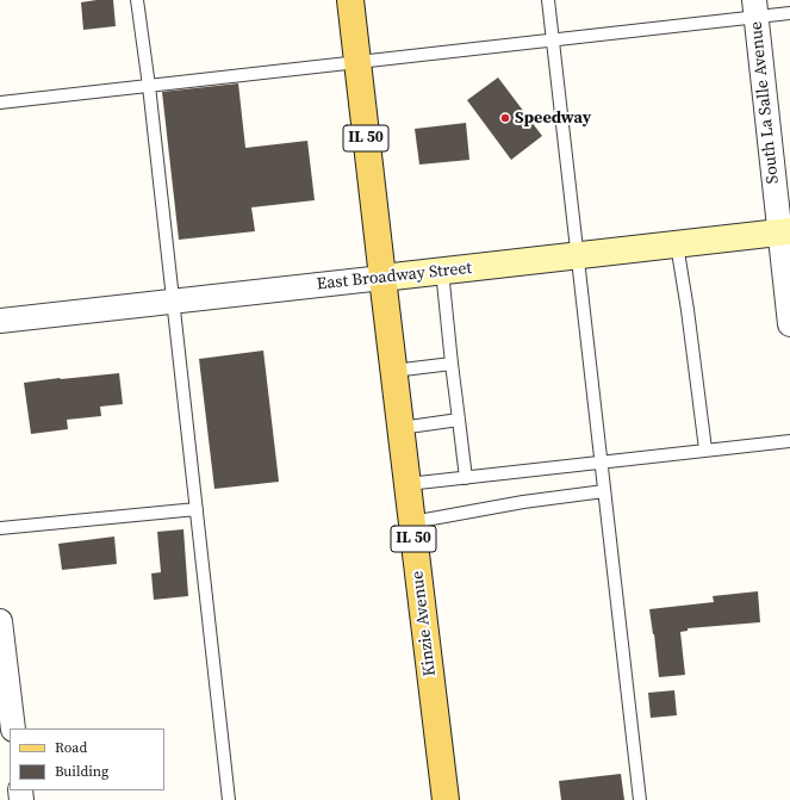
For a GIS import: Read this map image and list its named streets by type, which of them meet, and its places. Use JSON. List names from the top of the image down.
{
  "streets": {
    "main road": ["IL 50", "East Broadway Street", "Kinzie Avenue"],
    "street": ["South La Salle Avenue"]
  },
  "crossings": [
    ["South La Salle Avenue", "East Broadway Street"],
    ["IL 50", "East Broadway Street"],
    ["IL 50", "Kinzie Avenue"],
    ["East Broadway Street", "Kinzie Avenue"]
  ],
  "places": ["Speedway"],
  "legend": ["Road", "Building"]
}
